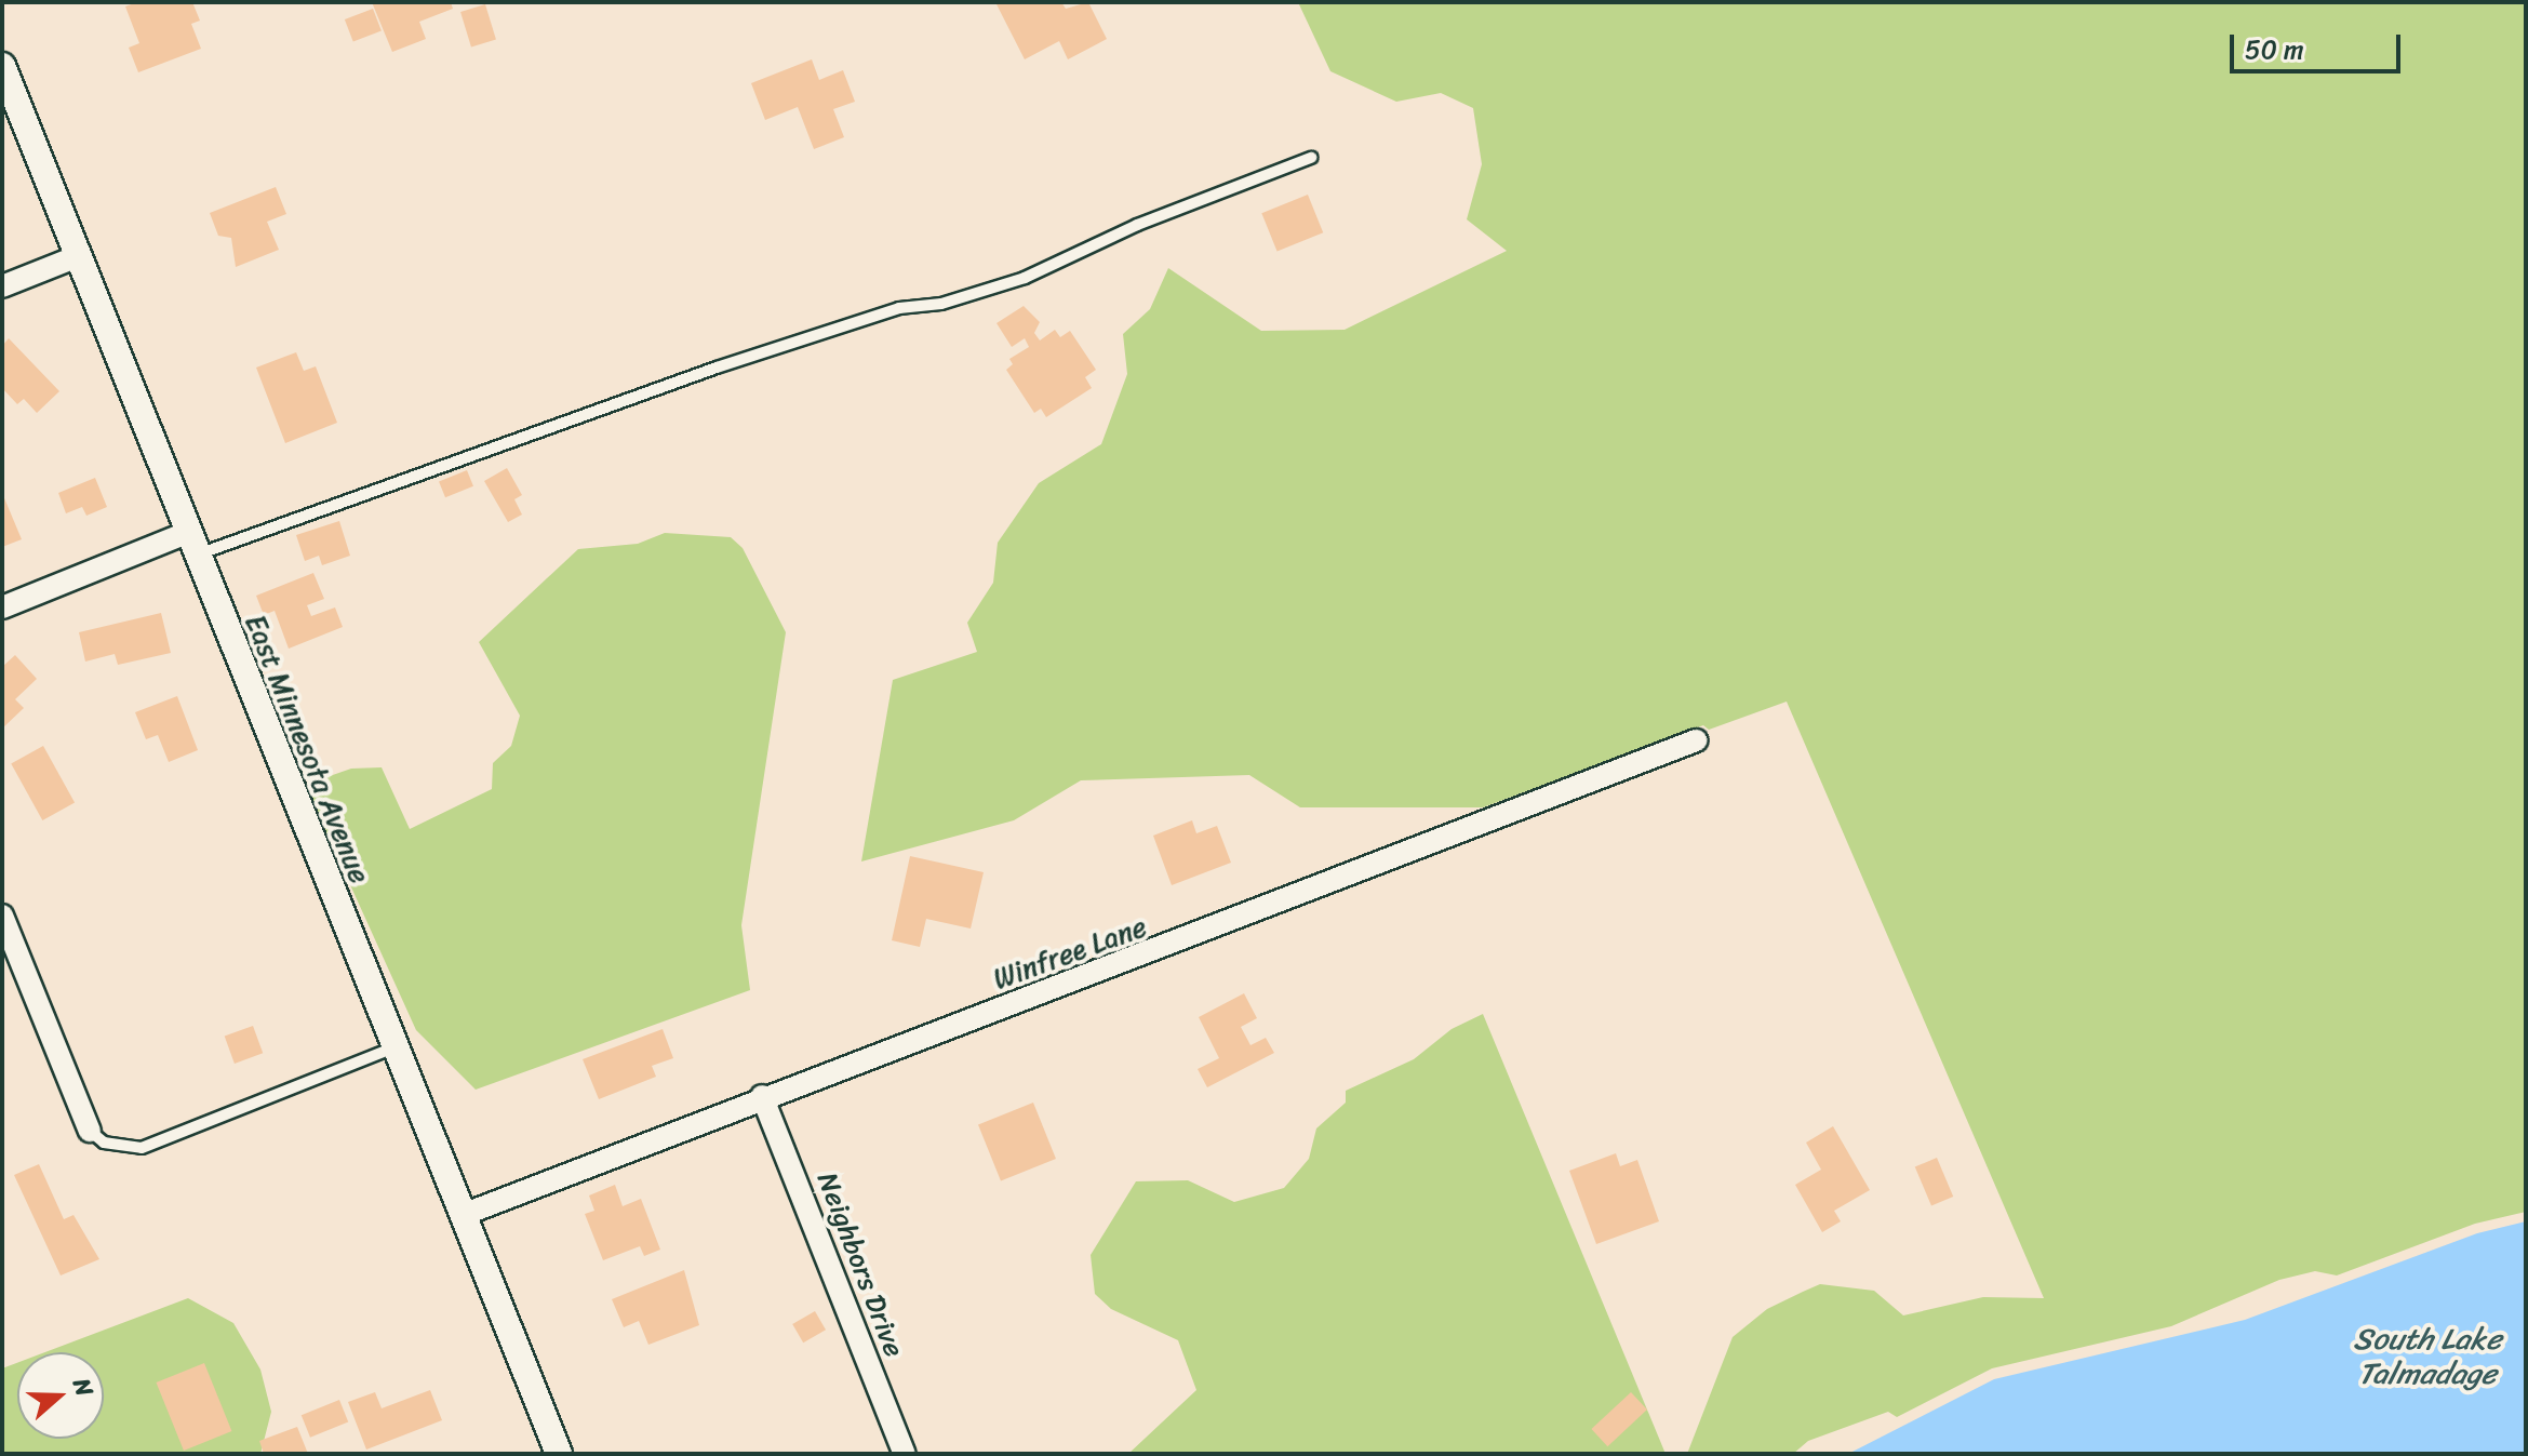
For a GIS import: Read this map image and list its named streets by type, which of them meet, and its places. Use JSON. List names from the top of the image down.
{
  "streets": {
    "street": ["East Minnesota Avenue", "Winfree Lane", "Neighbors Drive"]
  },
  "crossings": [
    ["East Minnesota Avenue", "Winfree Lane"],
    ["Winfree Lane", "Neighbors Drive"]
  ],
  "water": ["South Lake Talmadage"],
  "scale_bar": "50 m",
  "north": "right"
}
